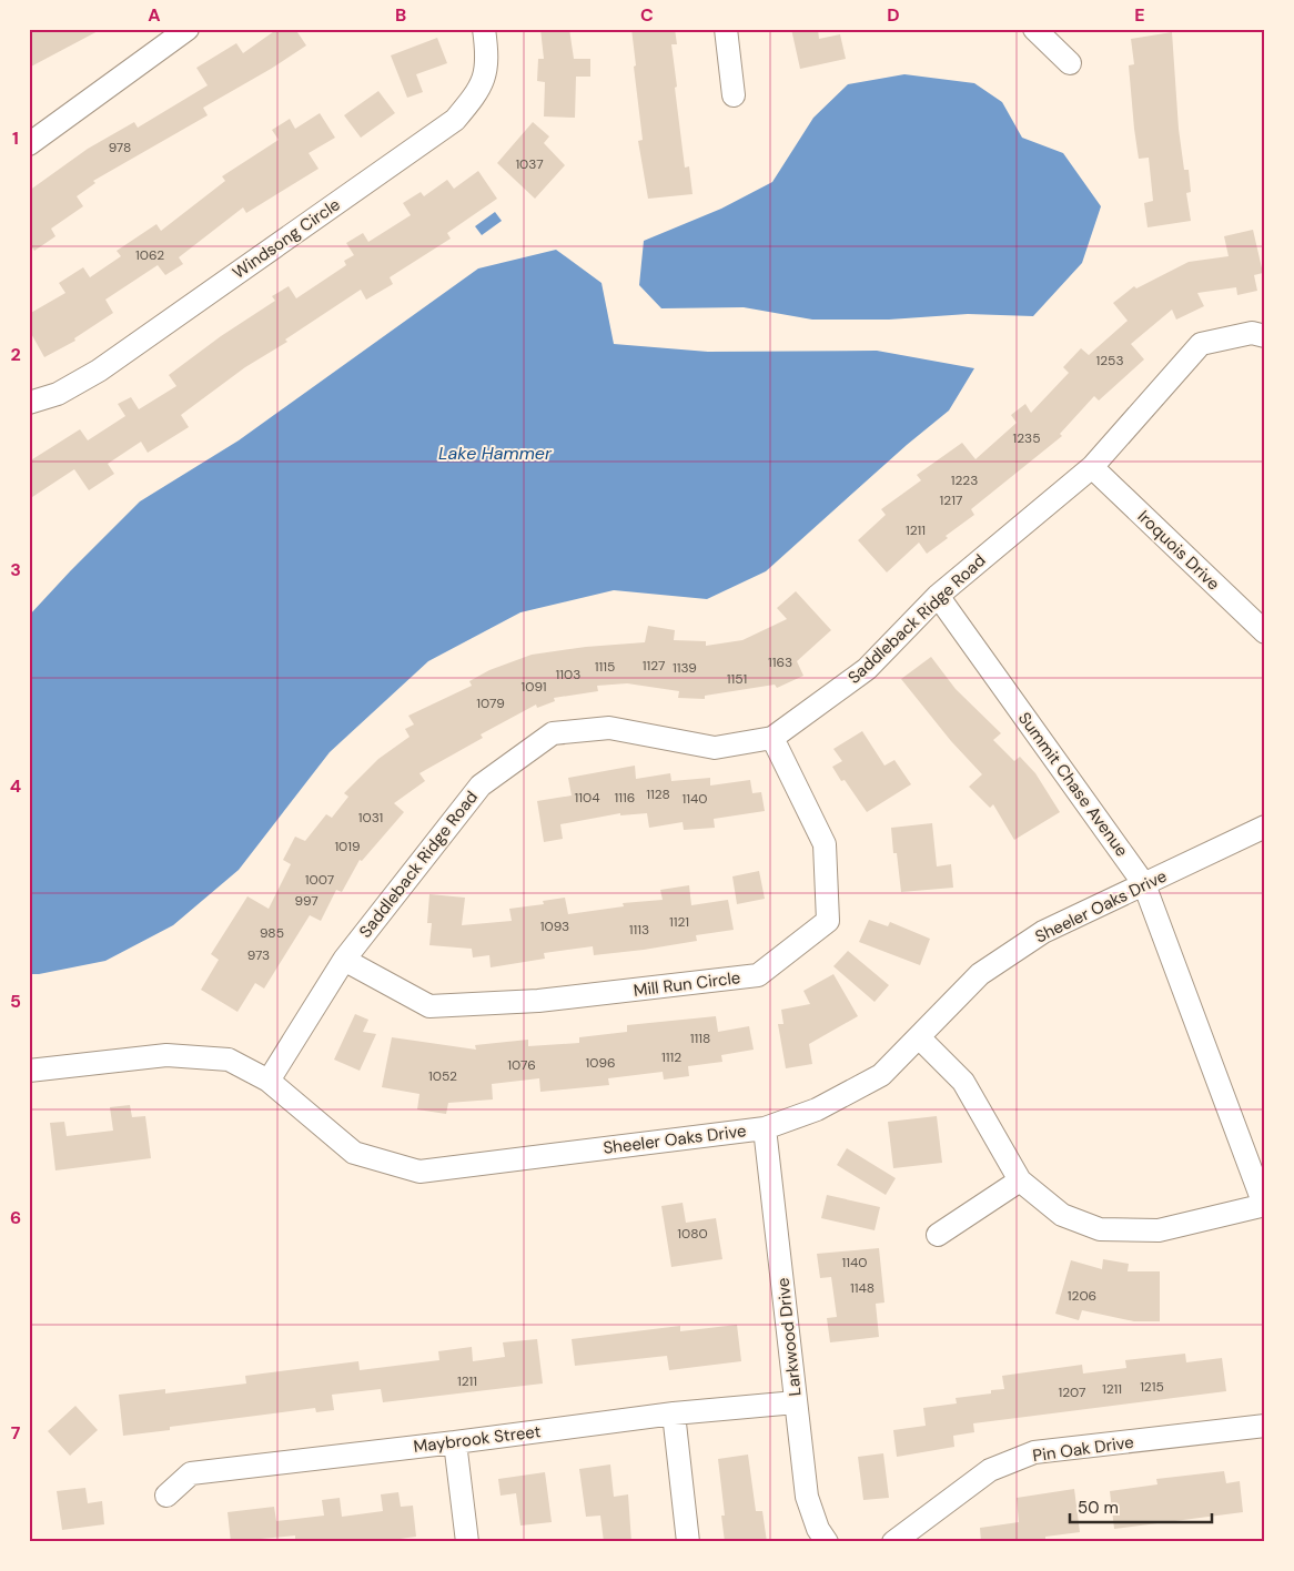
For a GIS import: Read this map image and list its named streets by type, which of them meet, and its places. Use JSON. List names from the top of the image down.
{
  "streets": {
    "street": [
      "Windsong Circle",
      "Iroquois Drive",
      "Saddleback Ridge Road",
      "Summit Chase Avenue",
      "Sheeler Oaks Drive",
      "Mill Run Circle",
      "Larkwood Drive",
      "Maybrook Street",
      "Pin Oak Drive"
    ]
  },
  "crossings": [
    ["Iroquois Drive", "Saddleback Ridge Road"],
    ["Saddleback Ridge Road", "Summit Chase Avenue"],
    ["Saddleback Ridge Road", "Sheeler Oaks Drive"],
    ["Saddleback Ridge Road", "Mill Run Circle"],
    ["Summit Chase Avenue", "Sheeler Oaks Drive"],
    ["Sheeler Oaks Drive", "Larkwood Drive"],
    ["Larkwood Drive", "Maybrook Street"]
  ],
  "water": ["Lake Hammer"],
  "house_numbers": [
    "978",
    "1037",
    "1062",
    "1253",
    "1235",
    "1223",
    "1217",
    "1211",
    "1163",
    "1127",
    "1115",
    "1139",
    "1103",
    "1151",
    "1091",
    "1079",
    "1128",
    "1104",
    "1116",
    "1140",
    "1031",
    "1019",
    "1007",
    "997",
    "1121",
    "1093",
    "1113",
    "985",
    "973",
    "1118",
    "1112",
    "1096",
    "1076",
    "1052",
    "1080",
    "1140",
    "1148",
    "1206",
    "1211",
    "1215",
    "1211",
    "1207"
  ],
  "scale_bar": "50 m",
  "grid": {
    "columns": [
      "A",
      "B",
      "C",
      "D",
      "E"
    ],
    "rows": [
      "1",
      "2",
      "3",
      "4",
      "5",
      "6",
      "7"
    ]
  }
}
